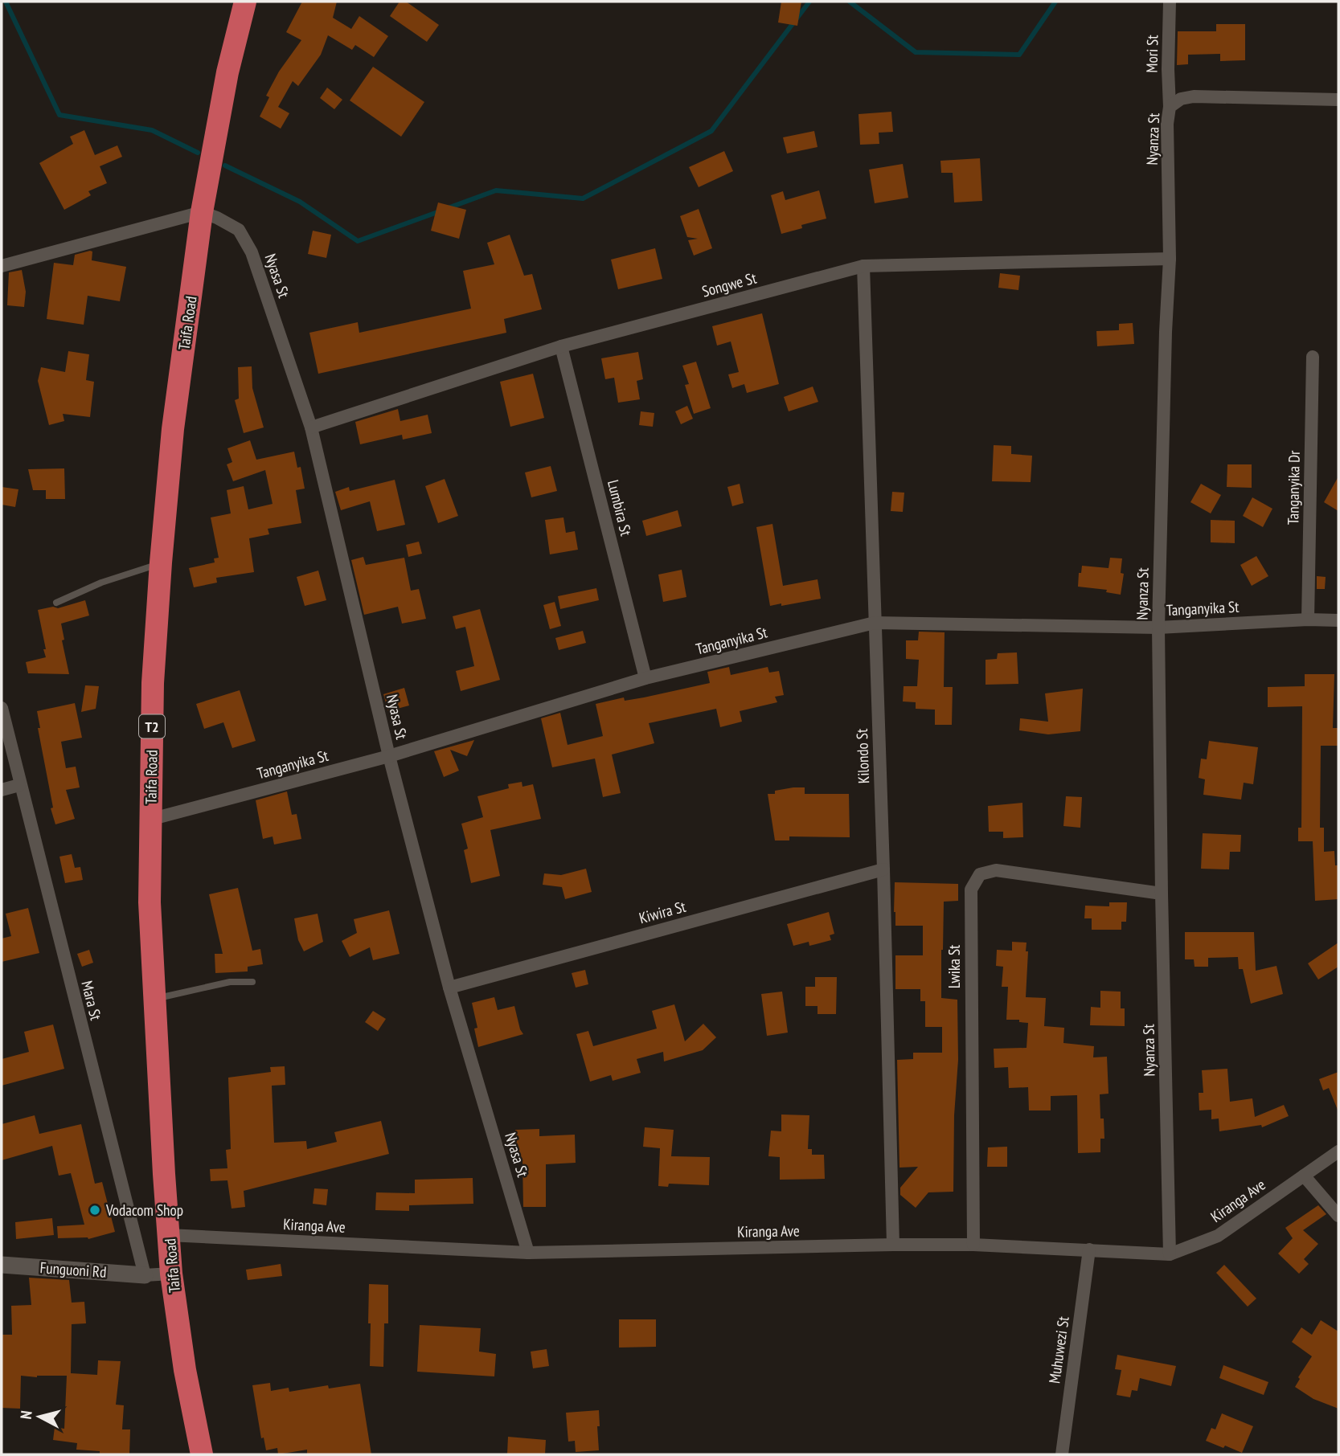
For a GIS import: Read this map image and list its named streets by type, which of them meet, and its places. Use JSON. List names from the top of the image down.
{
  "streets": {
    "highway": ["Taifa Road", "T2"],
    "street": [
      "Mori St",
      "Nyanza St",
      "Nyasa St",
      "Songwe St",
      "Tanganyika Dr",
      "Lumbira St",
      "Tanganyika St",
      "Kilondo St",
      "Kiwira St",
      "Lwika St",
      "Mara St",
      "Kiranga Ave",
      "Funguoni Rd",
      "Muhuwezi St"
    ]
  },
  "crossings": [
    ["Mori St", "Nyanza St"],
    ["Nyanza St", "Songwe St"],
    ["Nyanza St", "Tanganyika St"],
    ["Nyanza St", "Lwika St"],
    ["Nyanza St", "Kiranga Ave"],
    ["Nyasa St", "Songwe St"],
    ["Nyasa St", "Taifa Road"],
    ["Nyasa St", "Tanganyika St"],
    ["Nyasa St", "Kiwira St"],
    ["Nyasa St", "Kiranga Ave"],
    ["Songwe St", "Lumbira St"],
    ["Songwe St", "Kilondo St"],
    ["Taifa Road", "Tanganyika St"],
    ["Taifa Road", "Kiranga Ave"],
    ["Tanganyika Dr", "Tanganyika St"],
    ["Lumbira St", "Tanganyika St"],
    ["Tanganyika St", "Kilondo St"],
    ["Kilondo St", "Kiwira St"],
    ["Kilondo St", "Kiranga Ave"],
    ["Lwika St", "Kiranga Ave"],
    ["Mara St", "Funguoni Rd"],
    ["Kiranga Ave", "Muhuwezi St"]
  ],
  "places": ["Vodacom Shop"],
  "north": "left"
}
